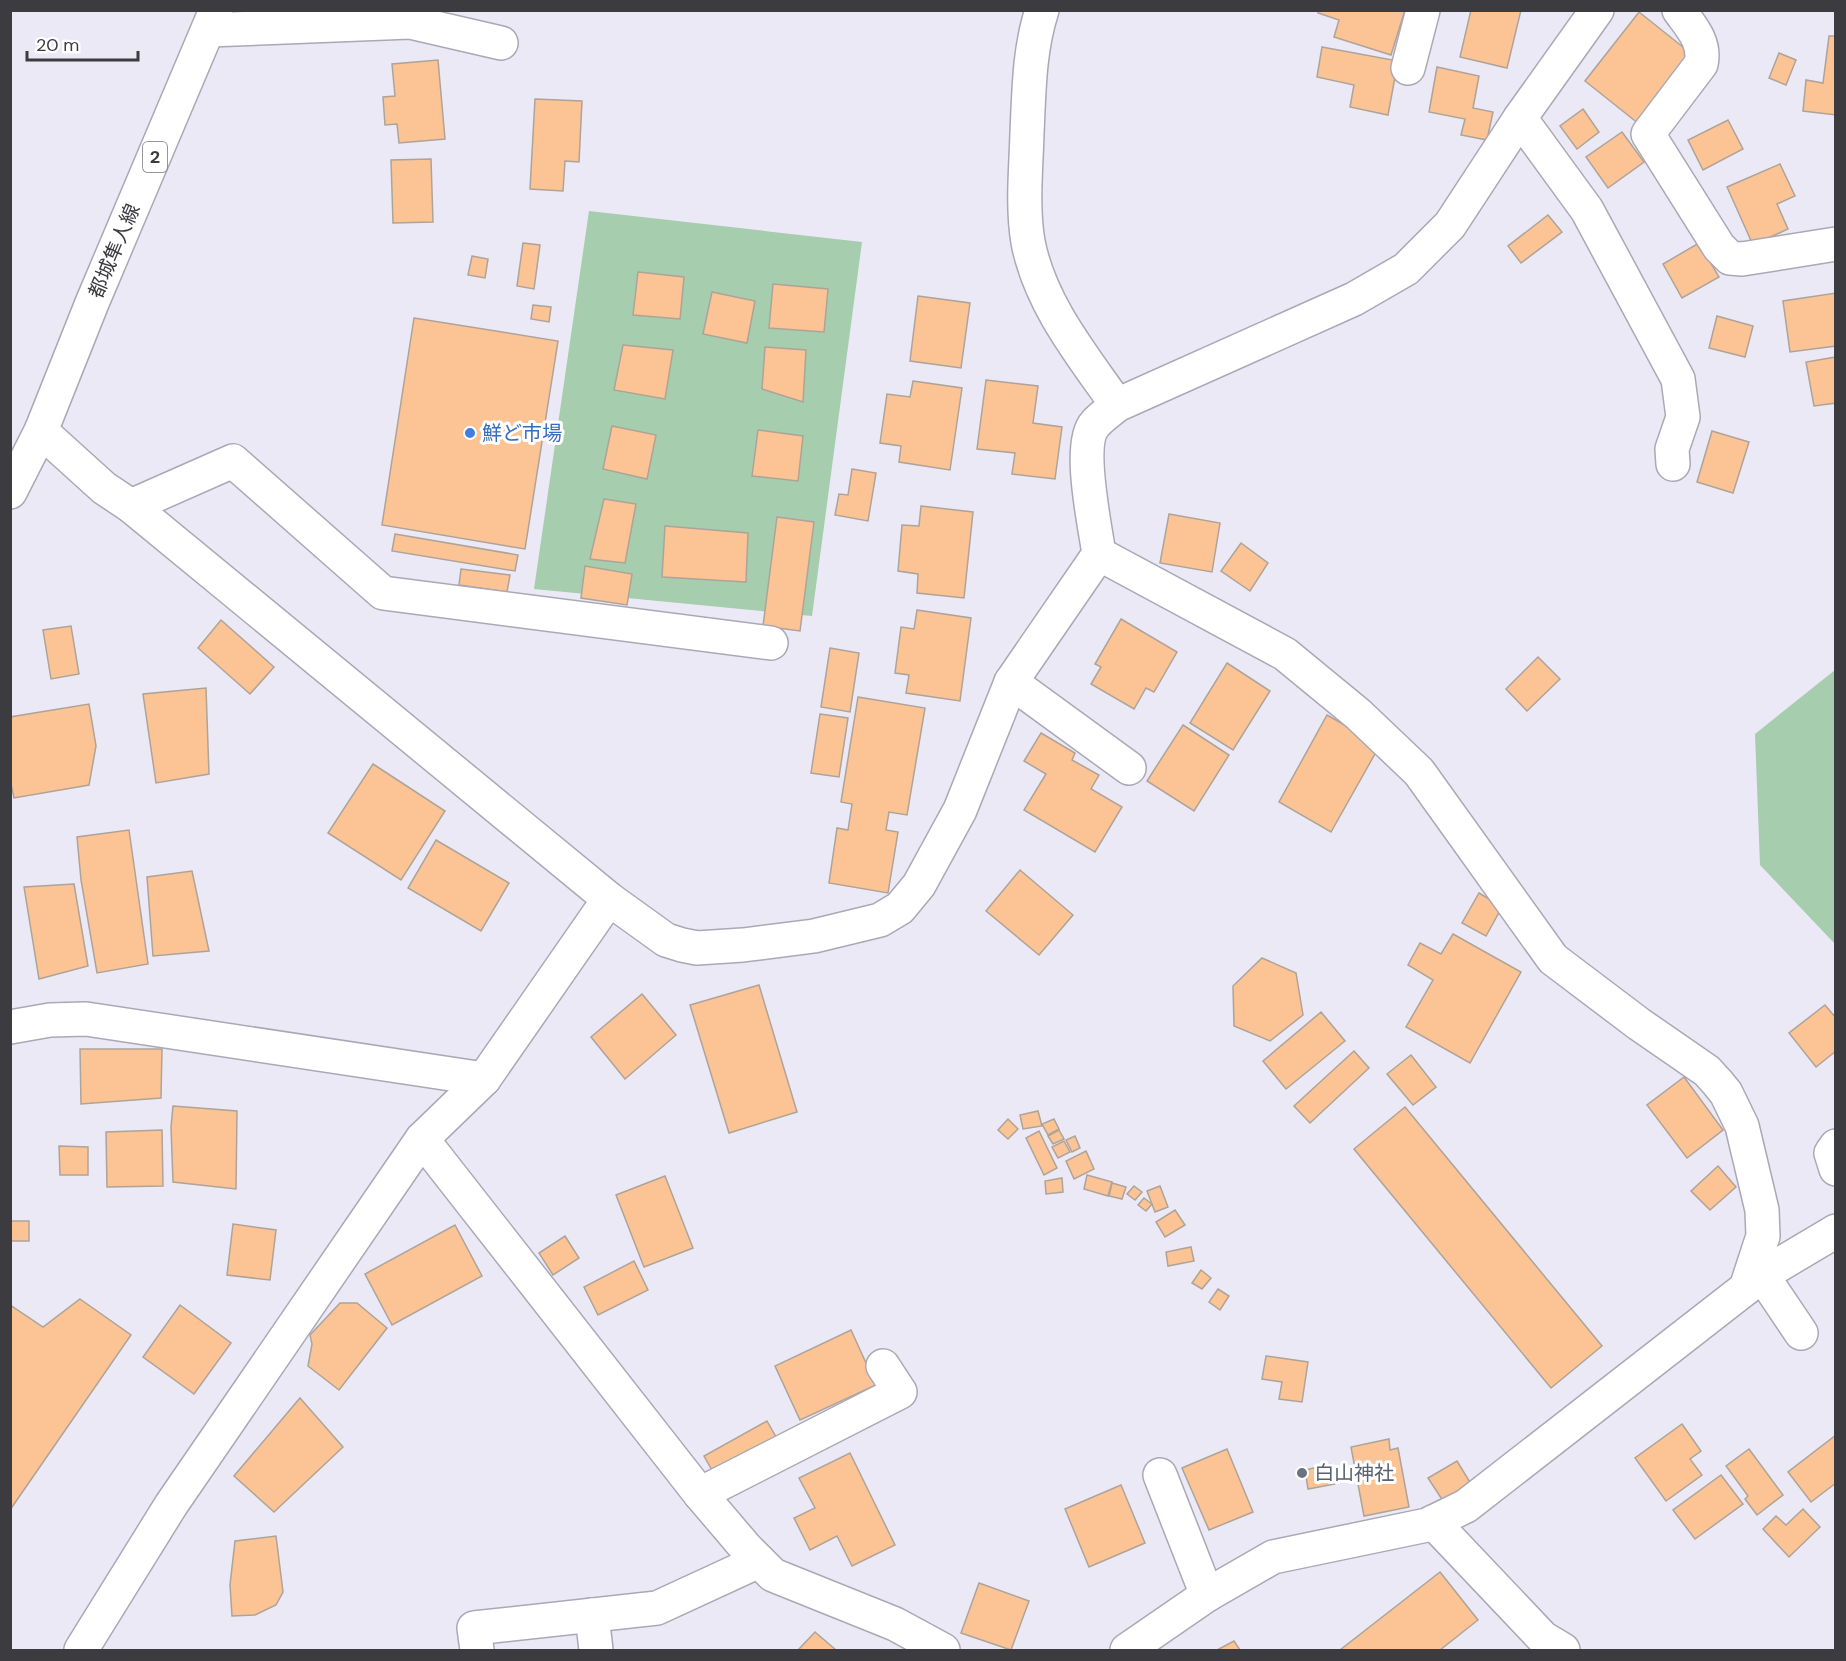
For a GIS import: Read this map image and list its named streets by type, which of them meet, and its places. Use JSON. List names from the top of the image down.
{
  "streets": {
    "street": ["2", "都城隼人線"]
  },
  "places": ["鮮ど市場", "白山神社"],
  "scale_bar": "20 m"
}
